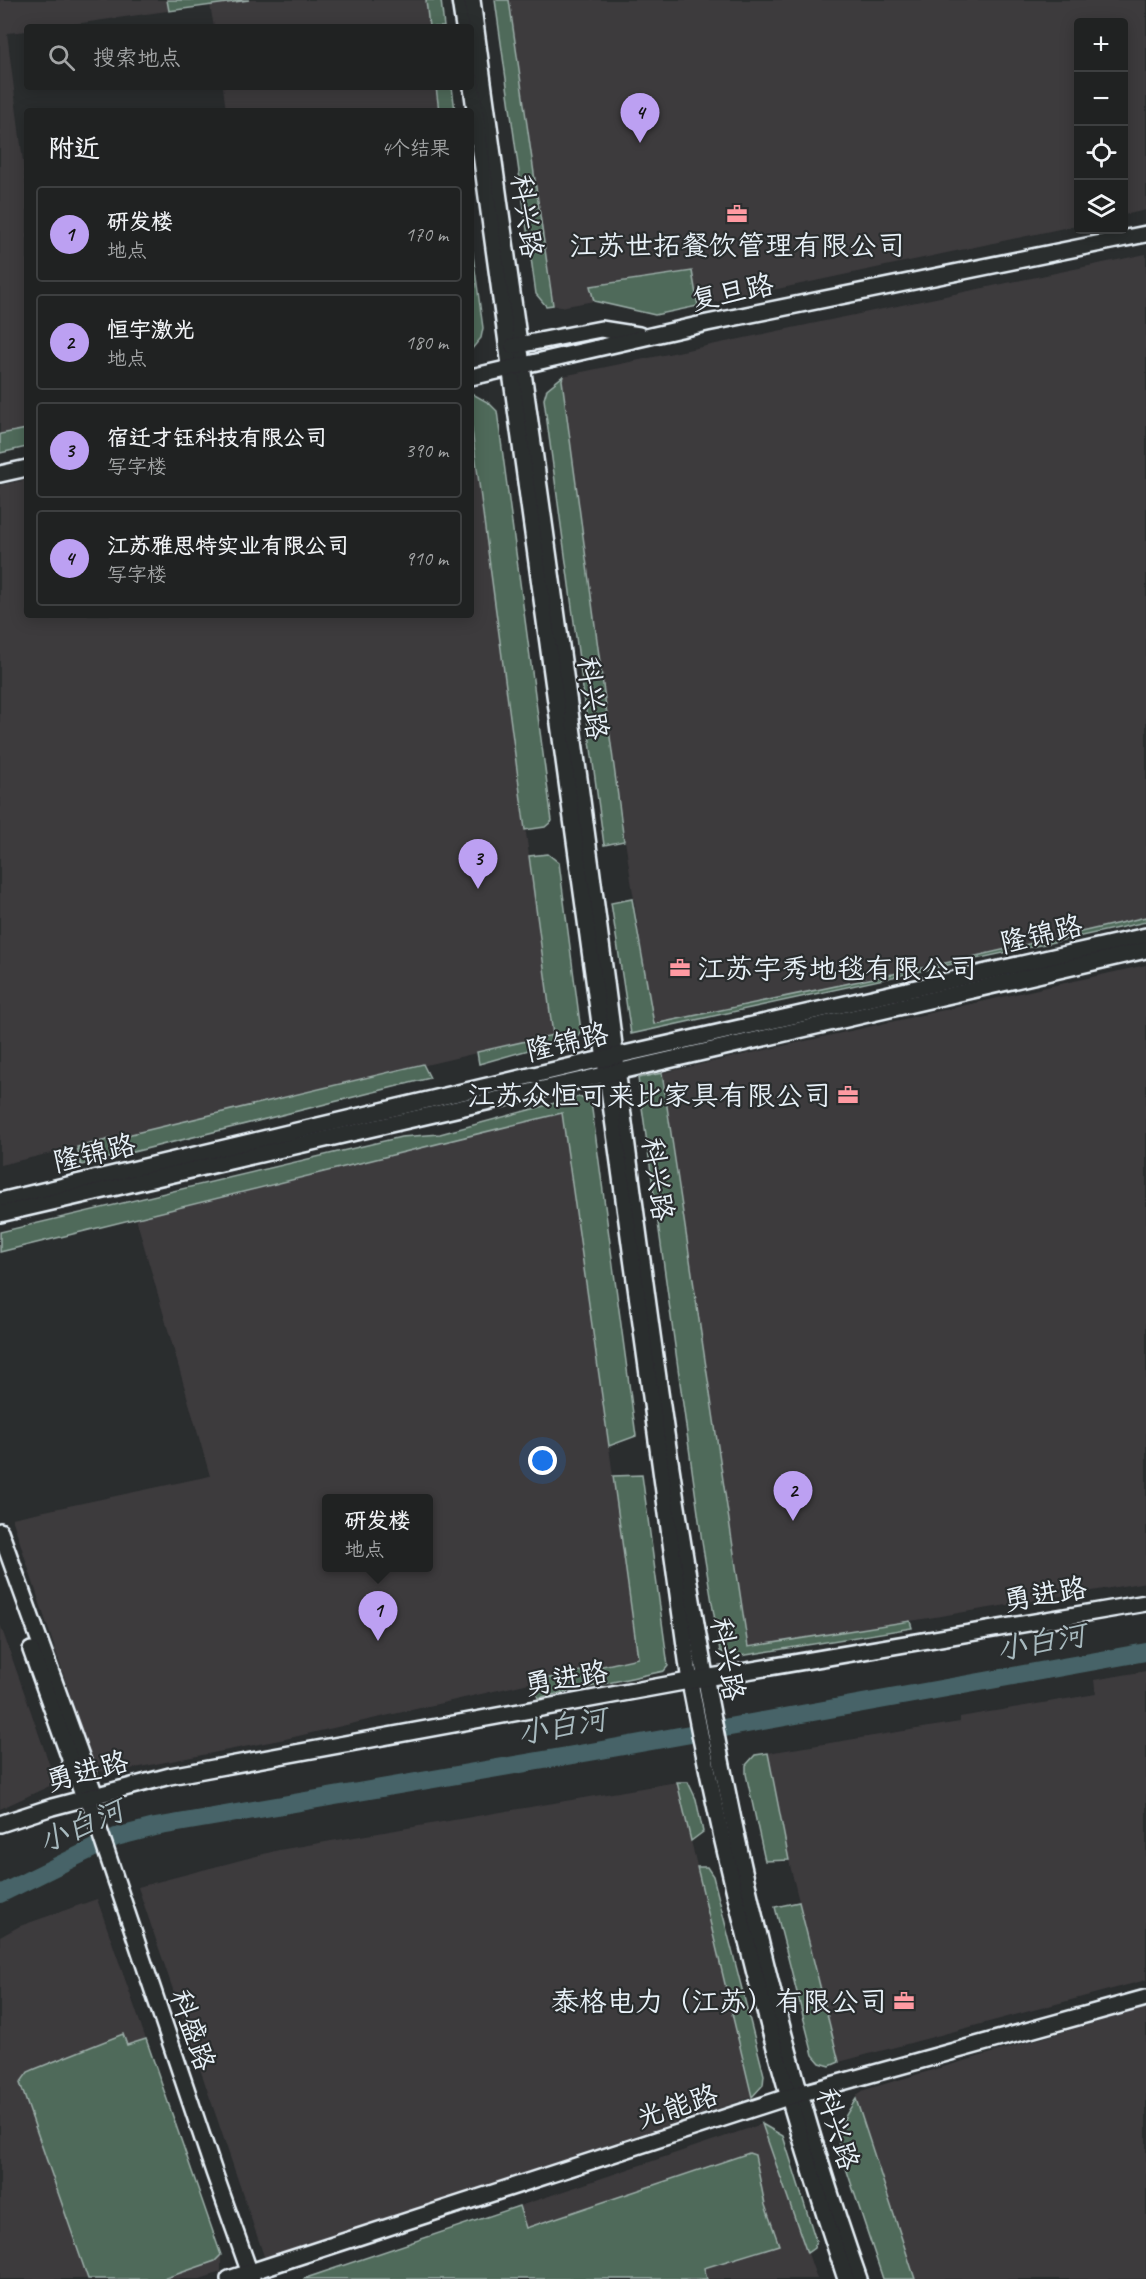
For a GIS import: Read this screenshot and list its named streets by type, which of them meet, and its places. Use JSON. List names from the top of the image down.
{
  "streets": {
    "main road": [
      "科兴路",
      "复旦路",
      "隆锦路",
      "勇进路",
      "科盛路",
      "光能路"
    ]
  },
  "crossings": [
    ["科兴路", "复旦路"],
    ["科兴路", "隆锦路"],
    ["科兴路", "勇进路"],
    ["科兴路", "光能路"],
    ["勇进路", "科盛路"],
    ["科盛路", "光能路"]
  ],
  "water": ["小白河"],
  "places": {
    "office": [
      "江苏世拓餐饮管理有限公司",
      "江苏宇秀地毯有限公司",
      "江苏众恒可来比家具有限公司",
      "泰格电力（江苏）有限公司"
    ]
  },
  "page": {
    "map_buttons": ["+", "−"],
    "search": "搜索地点",
    "pins": [
      "4",
      "3",
      "2",
      "1"
    ],
    "heading": ["附近", "4个结果"],
    "list": [
      {
        "mark": "1",
        "name": "研发楼",
        "note": "地点",
        "value": "170 m"
      },
      {
        "mark": "2",
        "name": "恒宇激光",
        "note": "地点",
        "value": "180 m"
      },
      {
        "mark": "3",
        "name": "宿迁才钰科技有限公司",
        "note": "写字楼",
        "value": "390 m"
      },
      {
        "mark": "4",
        "name": "江苏雅思特实业有限公司",
        "note": "写字楼",
        "value": "910 m"
      }
    ],
    "popup": ["研发楼", "地点"]
  }
}
